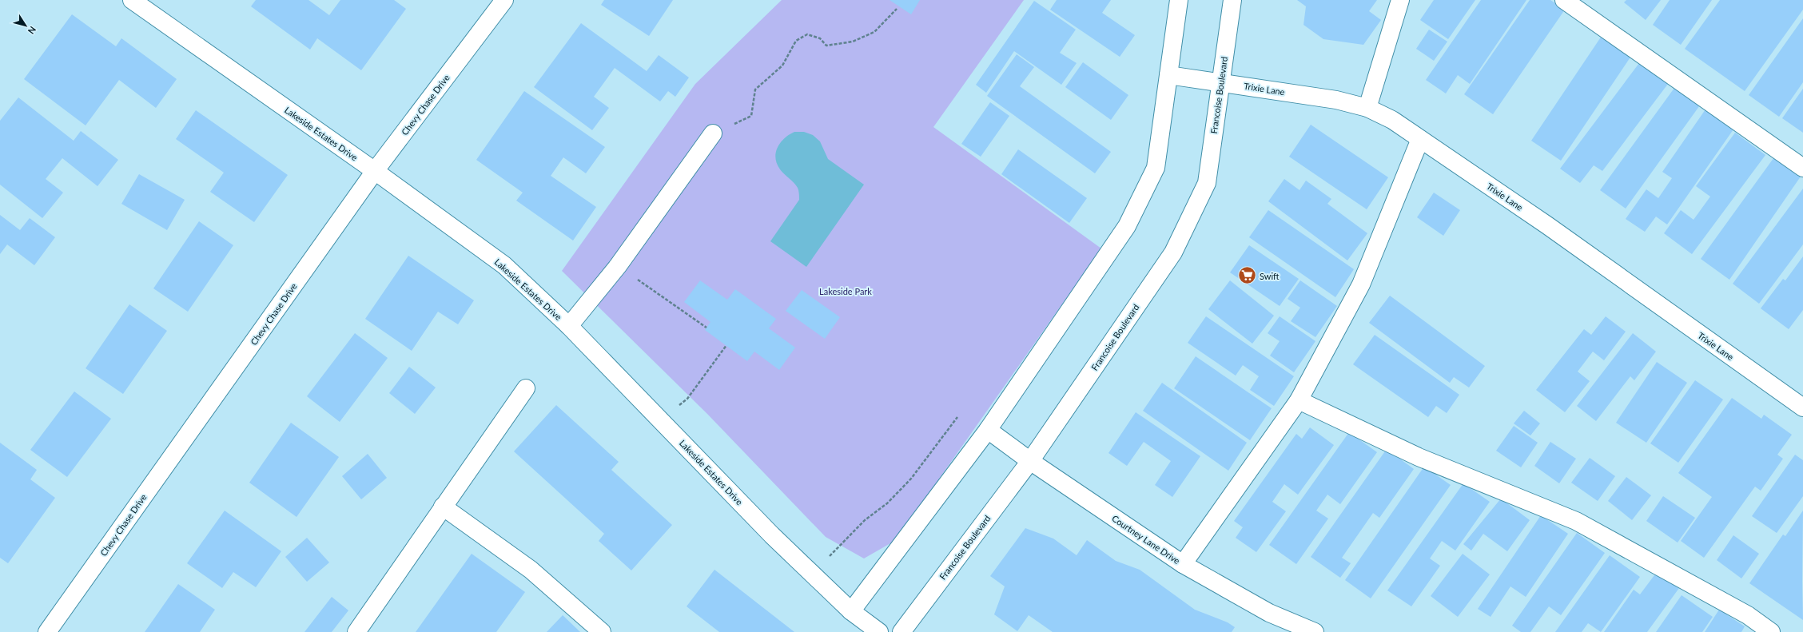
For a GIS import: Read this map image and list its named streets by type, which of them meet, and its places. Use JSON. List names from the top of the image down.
{
  "streets": {
    "street": [
      "Trixie Lane",
      "Francoise Boulevard",
      "Chevy Chase Drive",
      "Lakeside Estates Drive",
      "Courtney Lane Drive"
    ]
  },
  "crossings": [
    ["Trixie Lane", "Francoise Boulevard"],
    ["Francoise Boulevard", "Courtney Lane Drive"],
    ["Chevy Chase Drive", "Lakeside Estates Drive"]
  ],
  "parks": ["Lakeside Park"],
  "places": {
    "supermarket": ["Swift"]
  },
  "north": "bottom right"
}
